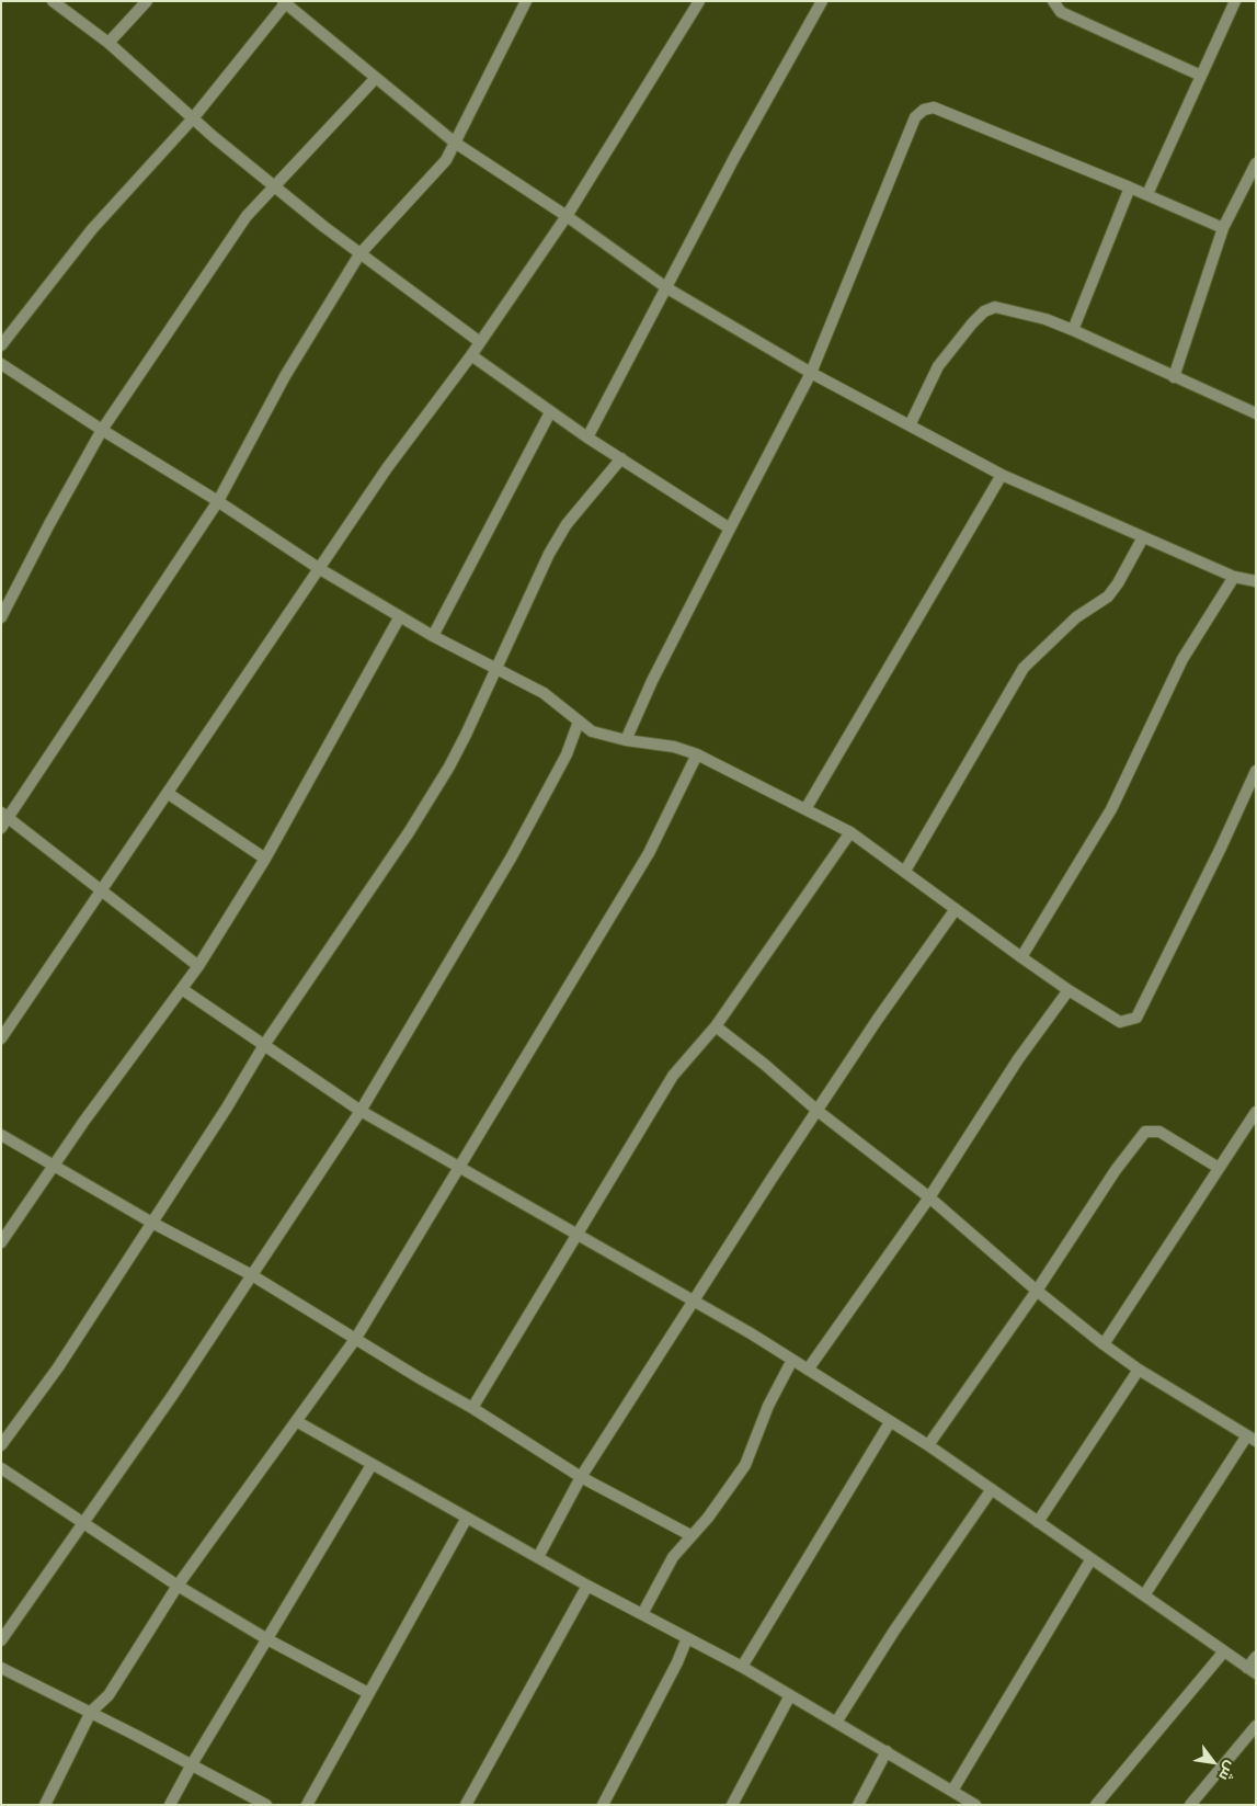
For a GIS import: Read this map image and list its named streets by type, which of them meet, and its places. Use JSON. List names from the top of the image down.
{
  "north": "bottom right"
}
